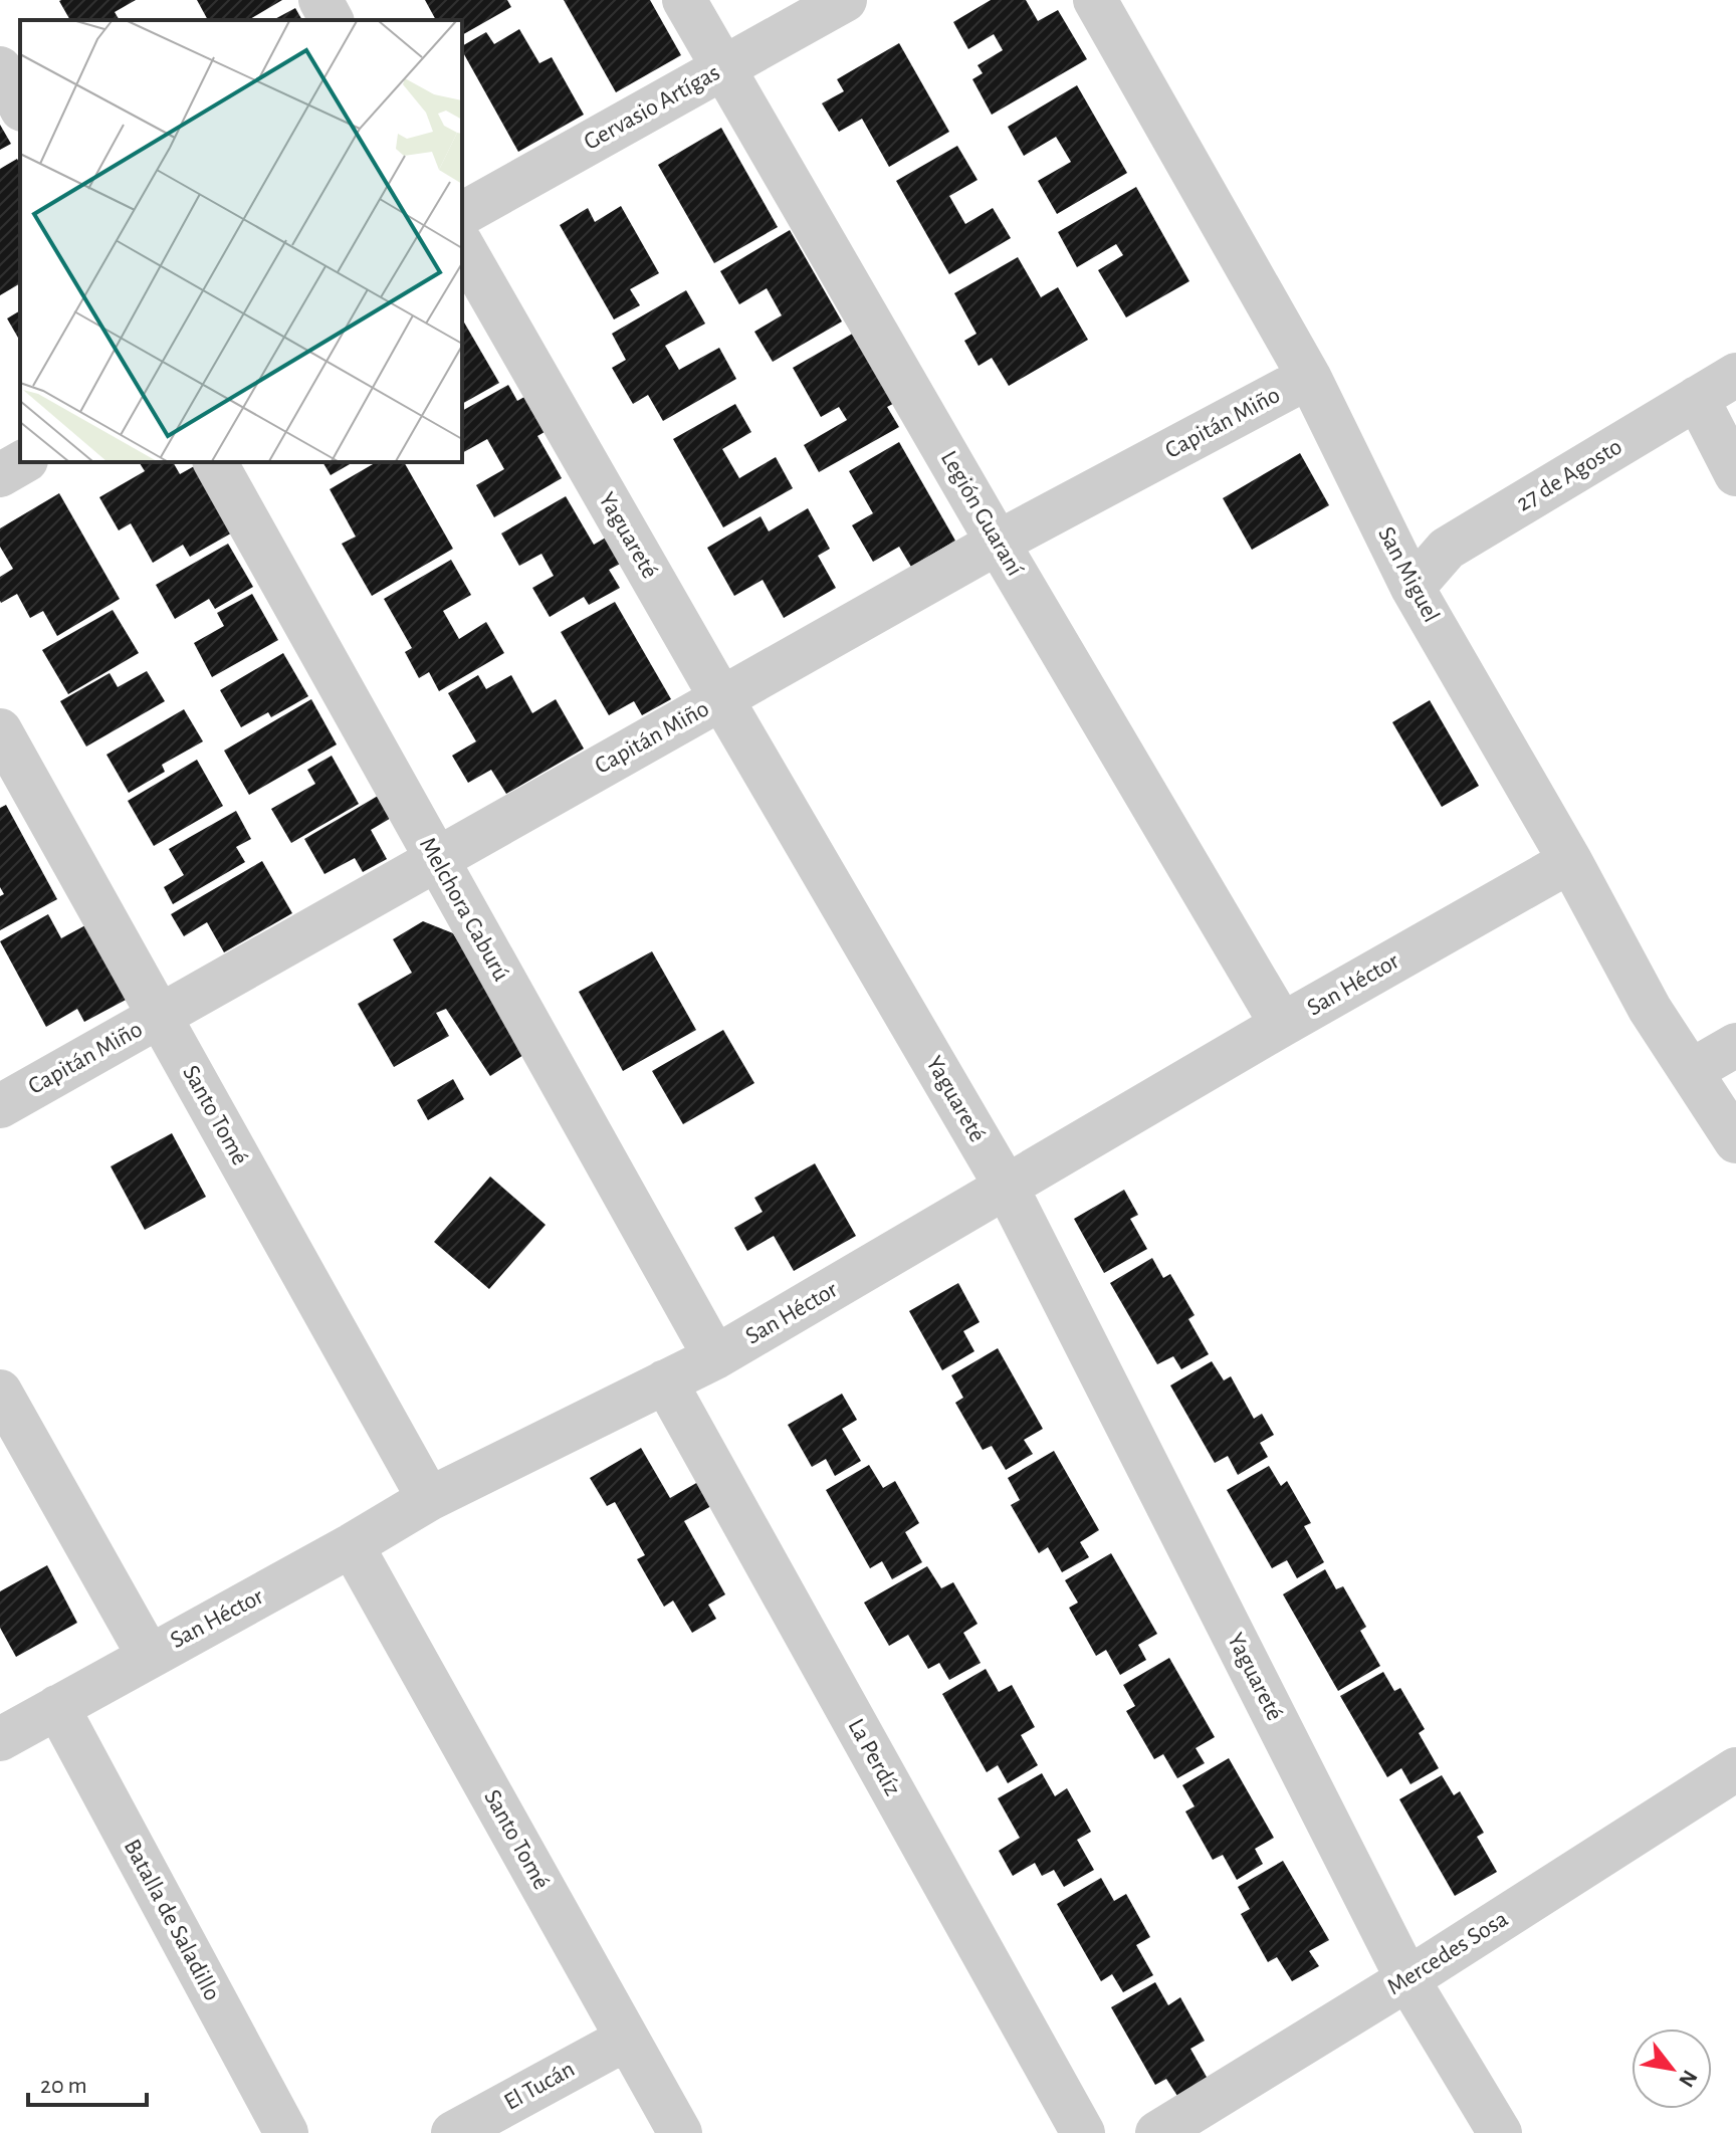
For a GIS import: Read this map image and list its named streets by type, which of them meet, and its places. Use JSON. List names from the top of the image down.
{
  "streets": {
    "street": [
      "Gervasio Artígas",
      "Capitán Miño",
      "27 de Agosto",
      "Legión Guaraní",
      "Yaguareté",
      "San Miguel",
      "Melchora Caburú",
      "San Héctor",
      "Santo Tomé",
      "La Perdíz",
      "Batalla de Saladillo",
      "Mercedes Sosa",
      "El Tucán"
    ]
  },
  "crossings": [
    ["Gervasio Artígas", "Legión Guaraní"],
    ["Capitán Miño", "Legión Guaraní"],
    ["Capitán Miño", "Yaguareté"],
    ["Capitán Miño", "San Miguel"],
    ["Capitán Miño", "Melchora Caburú"],
    ["Capitán Miño", "Santo Tomé"],
    ["27 de Agosto", "San Miguel"],
    ["Legión Guaraní", "San Héctor"],
    ["Yaguareté", "San Héctor"],
    ["Yaguareté", "Mercedes Sosa"],
    ["San Miguel", "San Héctor"],
    ["Melchora Caburú", "San Héctor"],
    ["San Héctor", "Santo Tomé"],
    ["San Héctor", "La Perdíz"],
    ["San Héctor", "Batalla de Saladillo"],
    ["Santo Tomé", "El Tucán"]
  ],
  "scale_bar": "20 m",
  "north": "bottom right"
}
